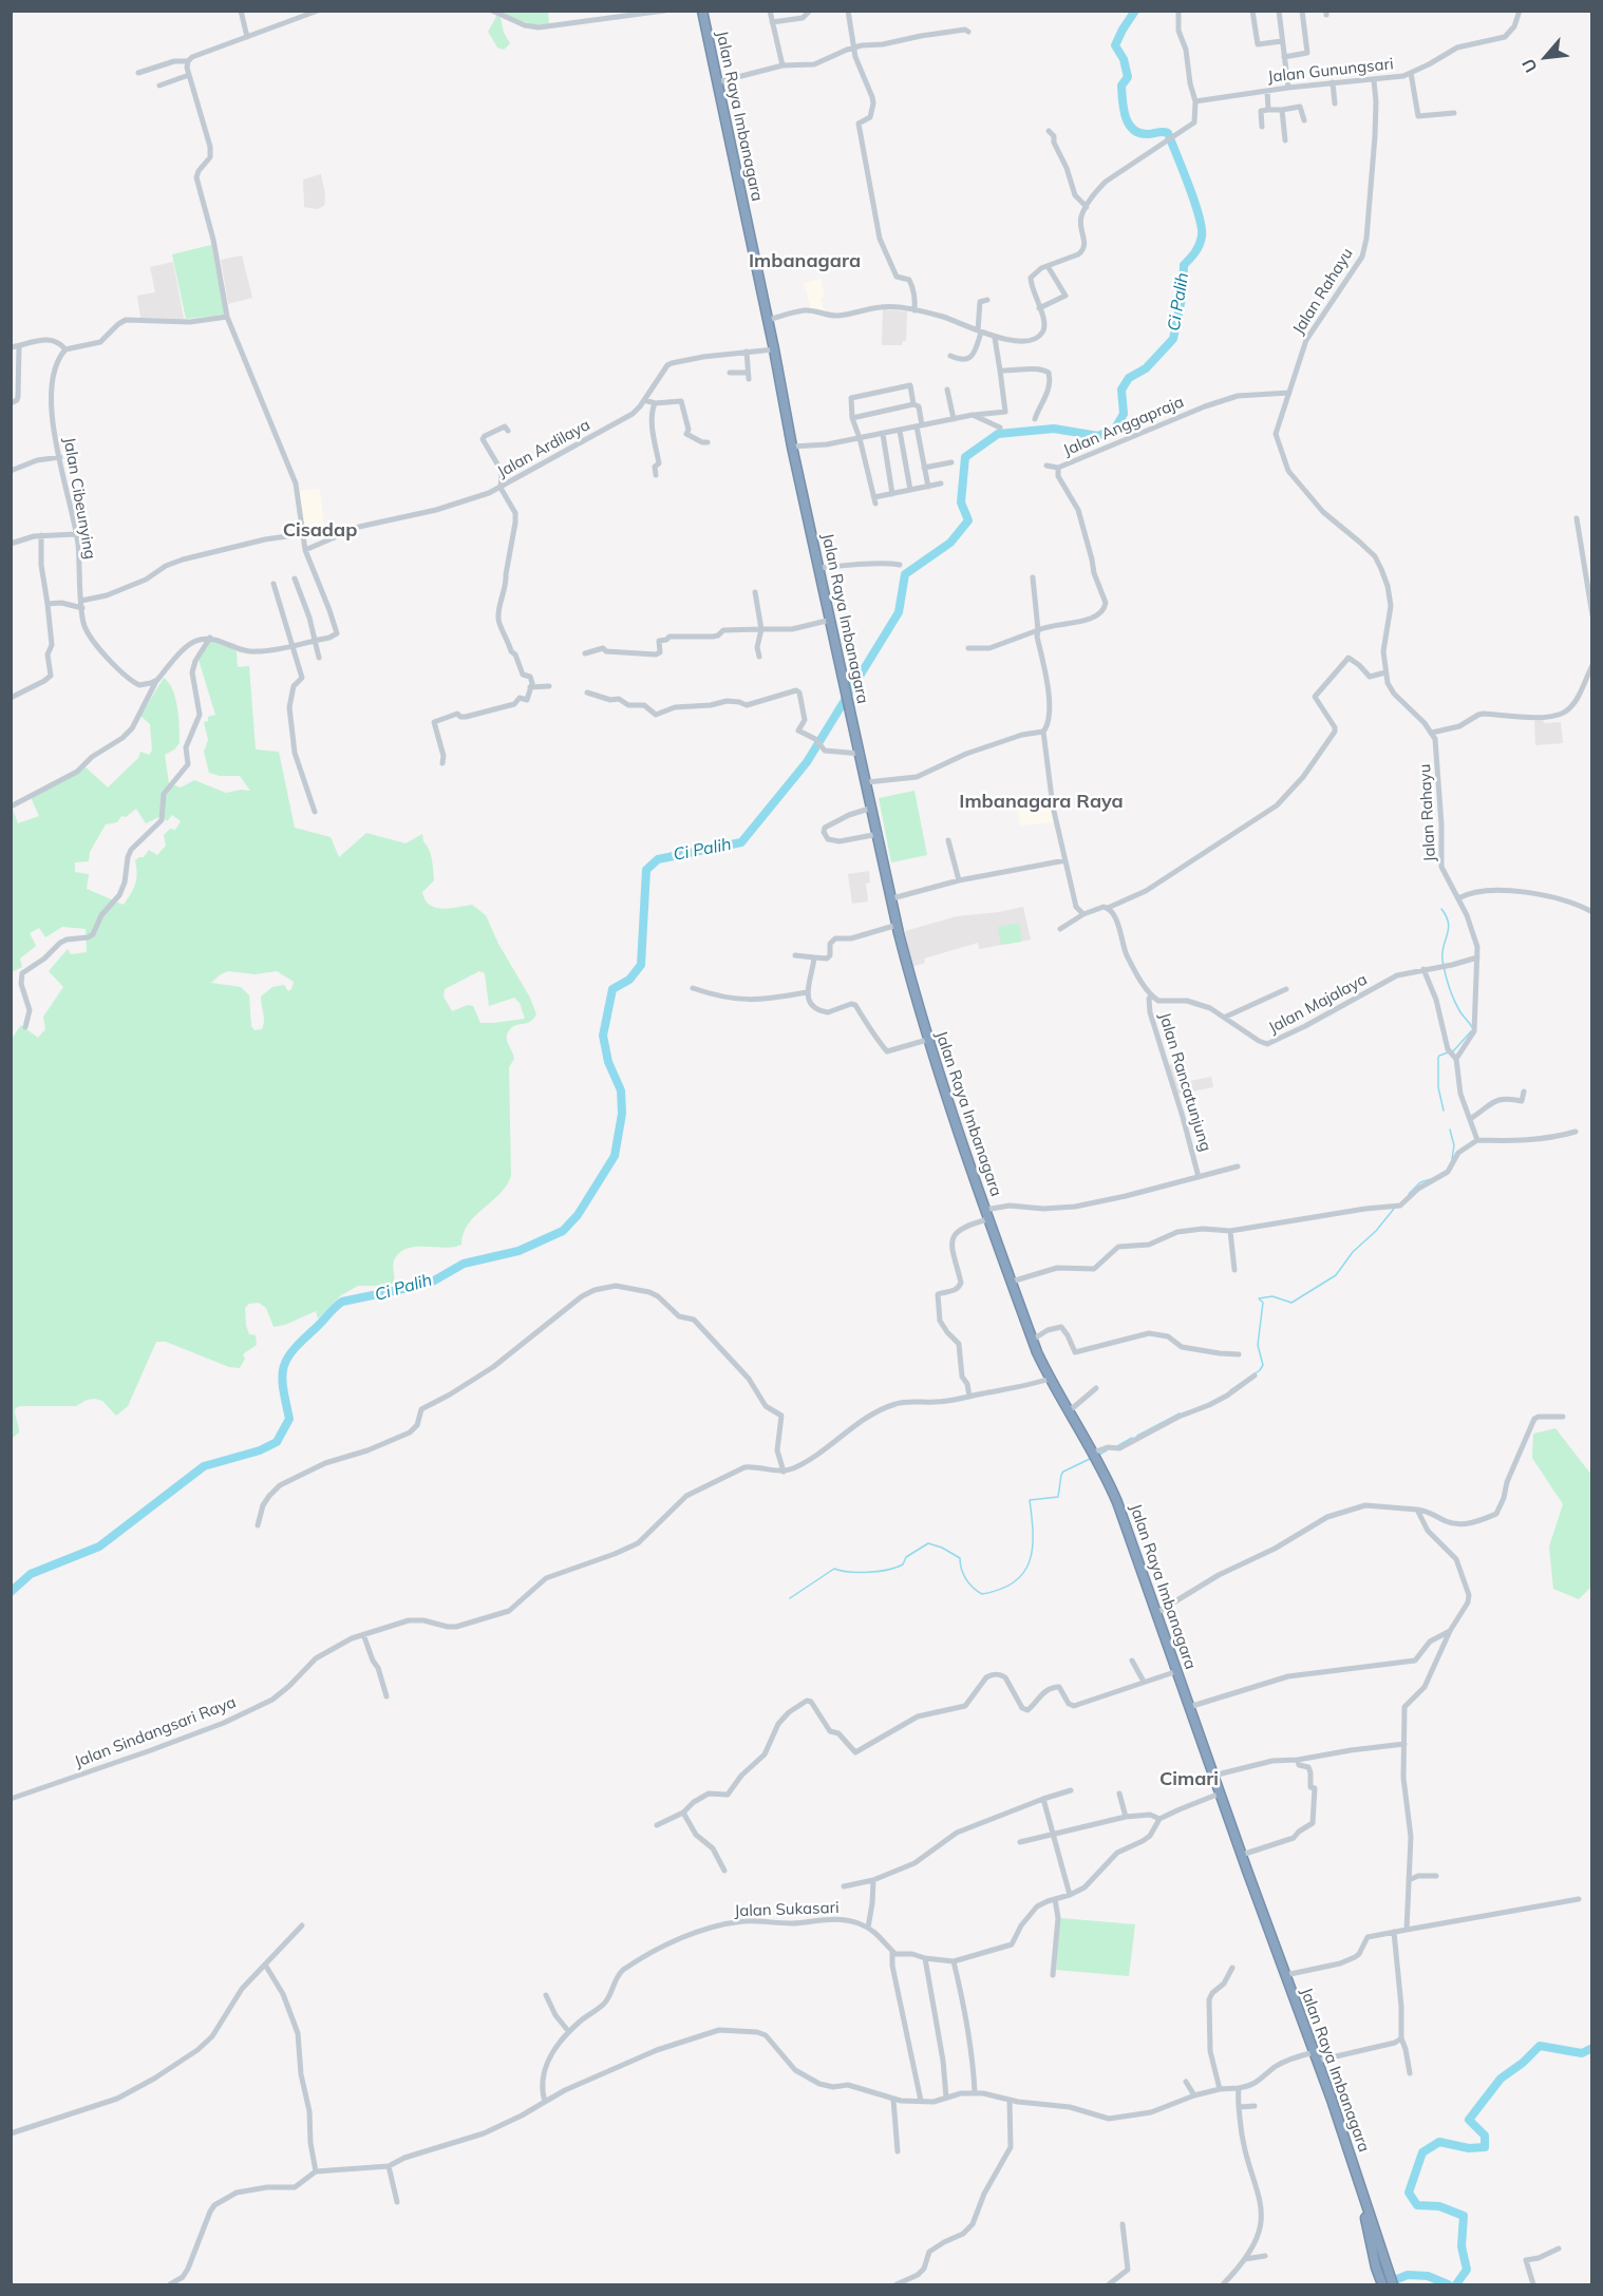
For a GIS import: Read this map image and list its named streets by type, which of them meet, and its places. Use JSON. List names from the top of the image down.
{
  "streets": {
    "highway": ["Jalan Raya Imbanagara"],
    "street": [
      "Jalan Gunungsari",
      "Jalan Rahayu",
      "Jalan Anggapraja",
      "Jalan Ardilaya",
      "Jalan Cibeunying",
      "Jalan Majalaya",
      "Jalan Rancatunjung",
      "Jalan Sindangsari Raya",
      "Jalan Sukasari"
    ]
  },
  "crossings": [
    ["Jalan Gunungsari", "Jalan Rahayu"],
    ["Jalan Raya Imbanagara", "Jalan Ardilaya"],
    ["Jalan Rahayu", "Jalan Anggapraja"],
    ["Jalan Rahayu", "Jalan Majalaya"],
    ["Jalan Majalaya", "Jalan Rancatunjung"]
  ],
  "districts": [
    "Imbanagara",
    "Cisadap",
    "Imbanagara Raya",
    "Cimari"
  ],
  "water": ["Ci Palih"],
  "north": "bottom left"
}
